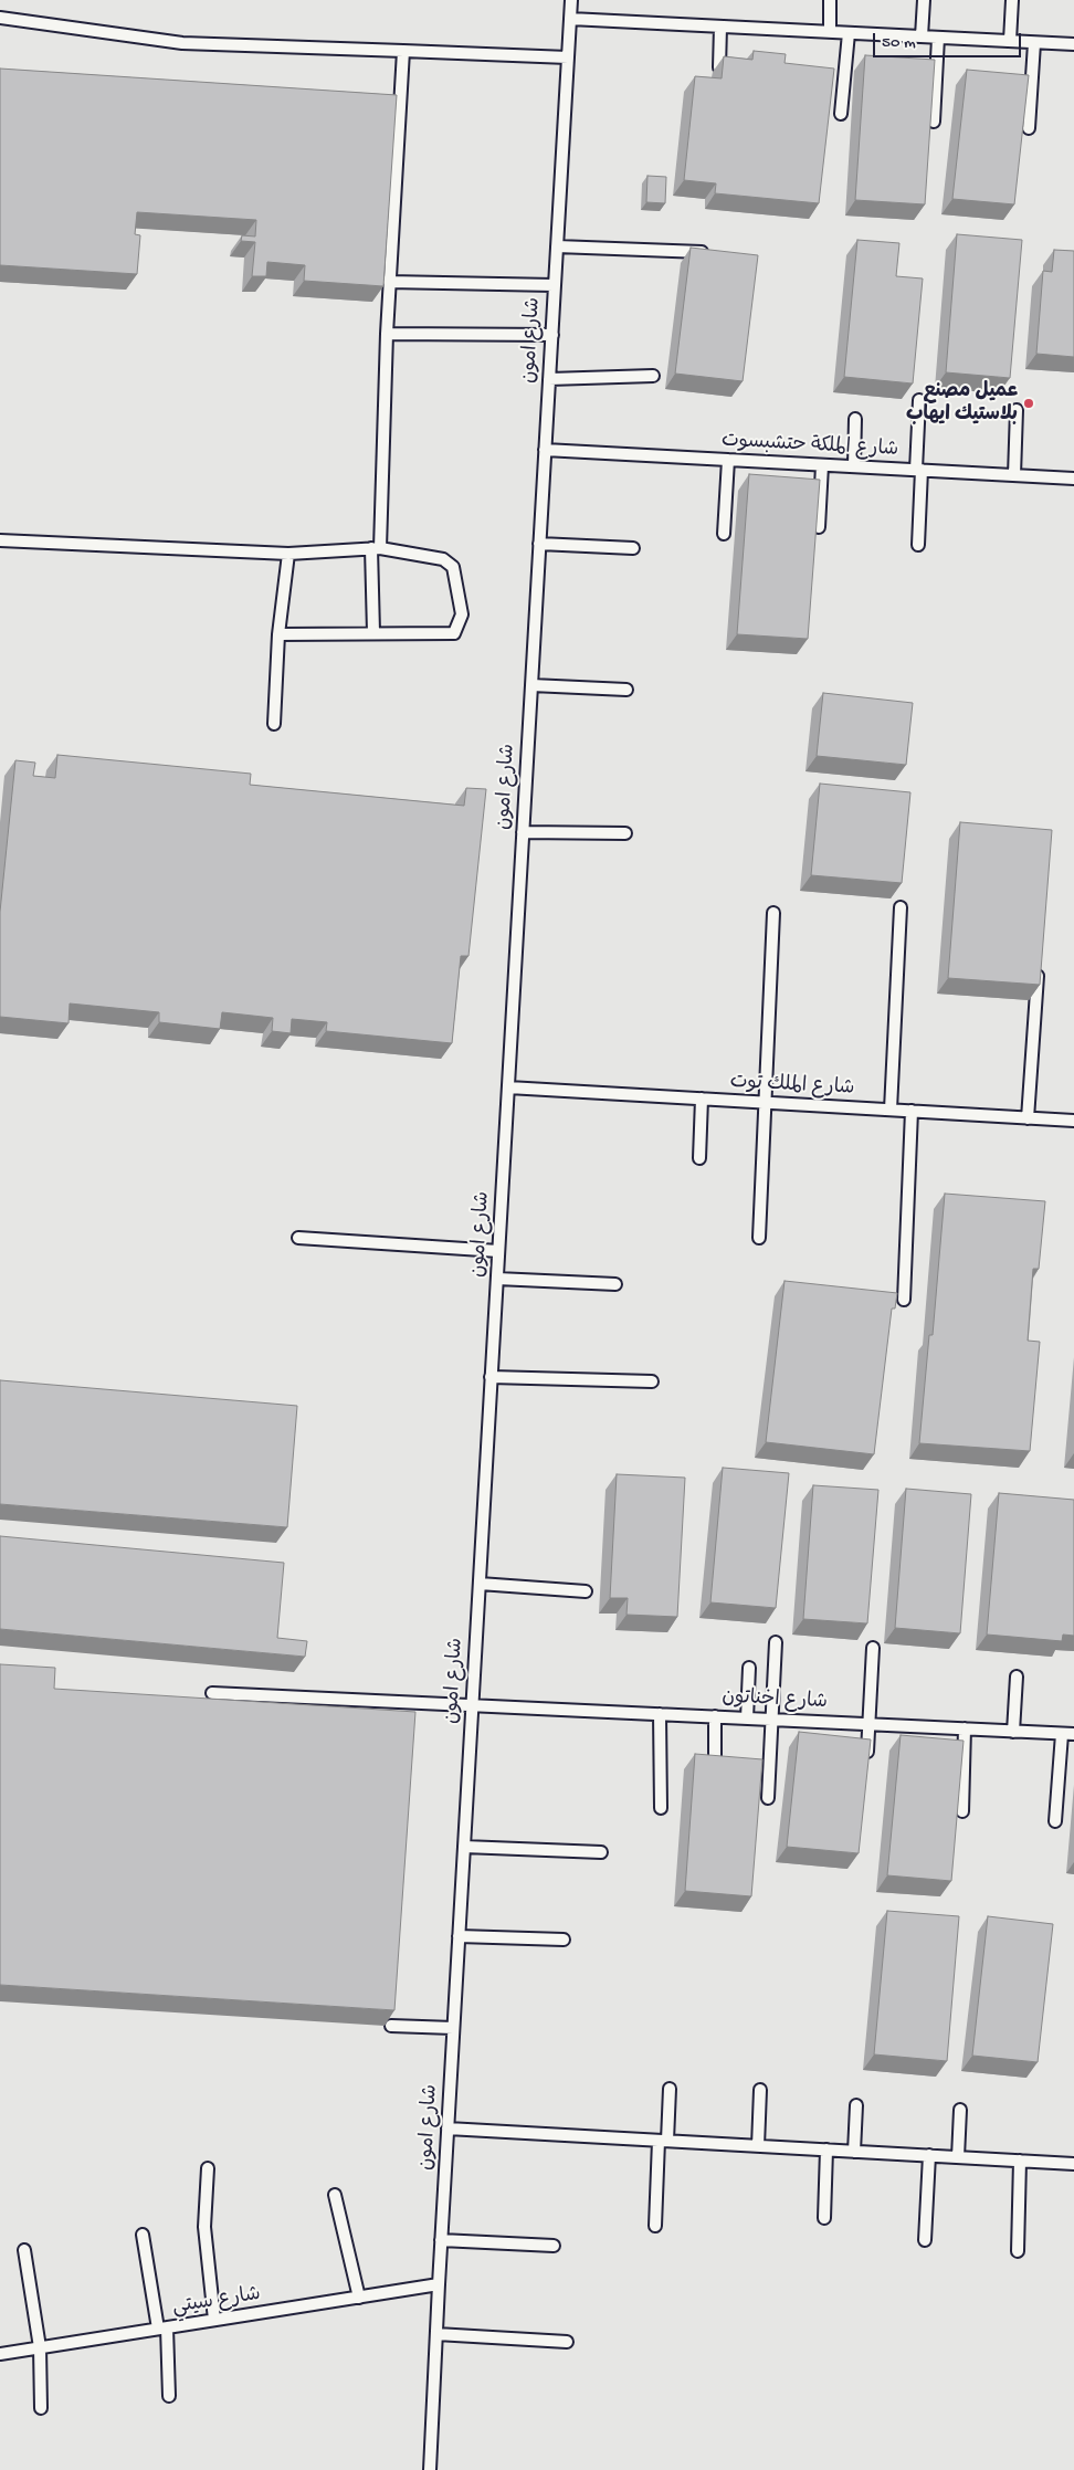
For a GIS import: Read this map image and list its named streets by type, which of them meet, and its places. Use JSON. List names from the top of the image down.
{
  "streets": {
    "lane": [
      "شارع امون",
      "شارع الملكة حتشبسوت",
      "شارع الملك توت",
      "شارع اخناتون",
      "شارع سيتي"
    ]
  },
  "crossings": [
    ["شارع امون", "شارع الملكة حتشبسوت"],
    ["شارع امون", "شارع الملك توت"],
    ["شارع امون", "شارع اخناتون"],
    ["شارع امون", "شارع سيتي"]
  ],
  "places": ["عميل مصنع بلاستيك ايهاب"],
  "scale_bar": "50 m"
}
